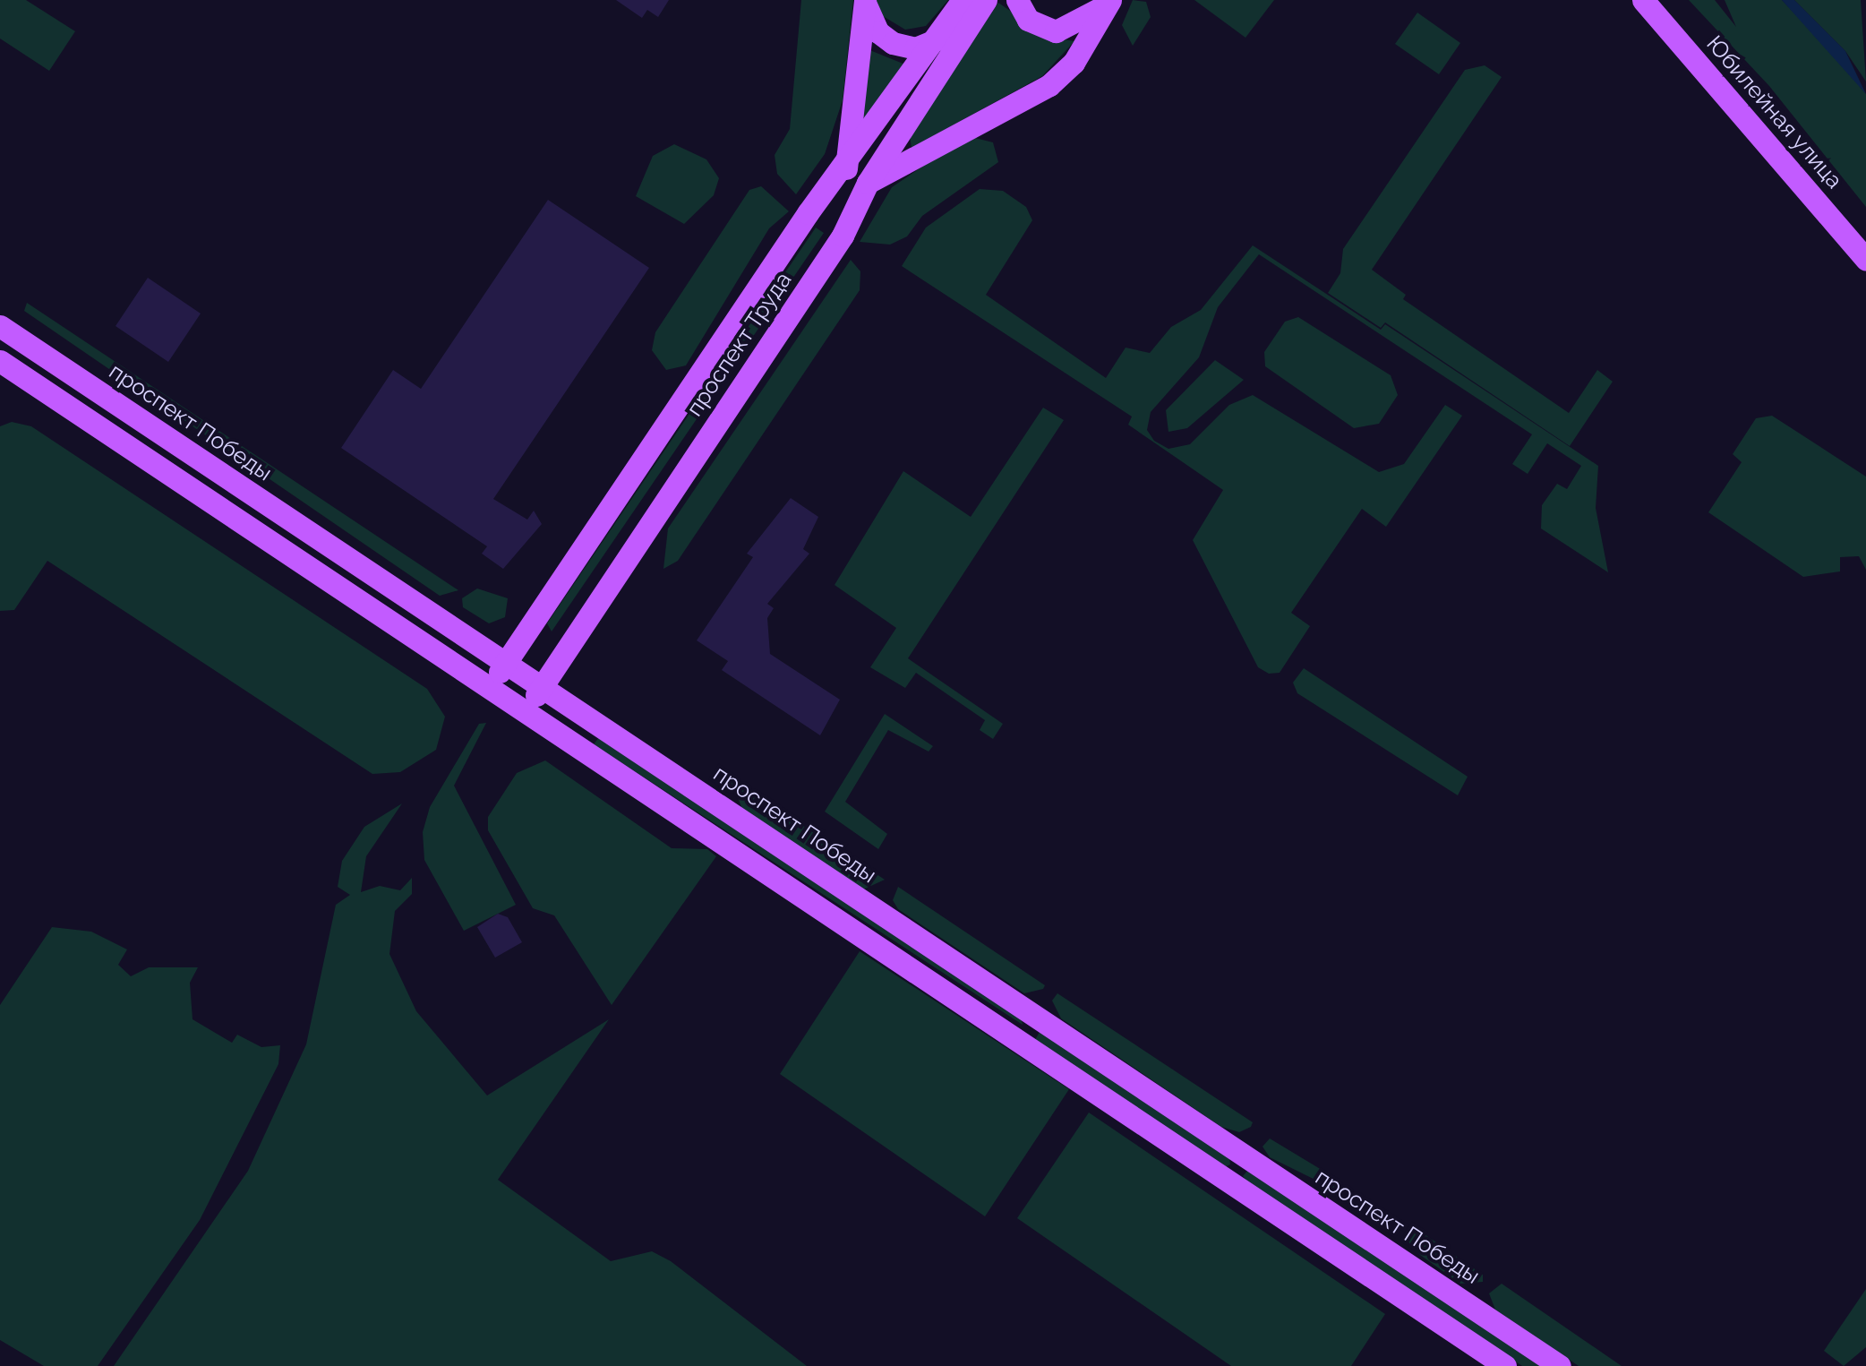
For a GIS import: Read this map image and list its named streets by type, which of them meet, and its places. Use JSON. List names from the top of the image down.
{
  "streets": {
    "main road": ["Юбилейная улица", "проспект Труда", "проспект Победы"]
  },
  "crossings": [
    ["проспект Труда", "проспект Победы"]
  ]
}
